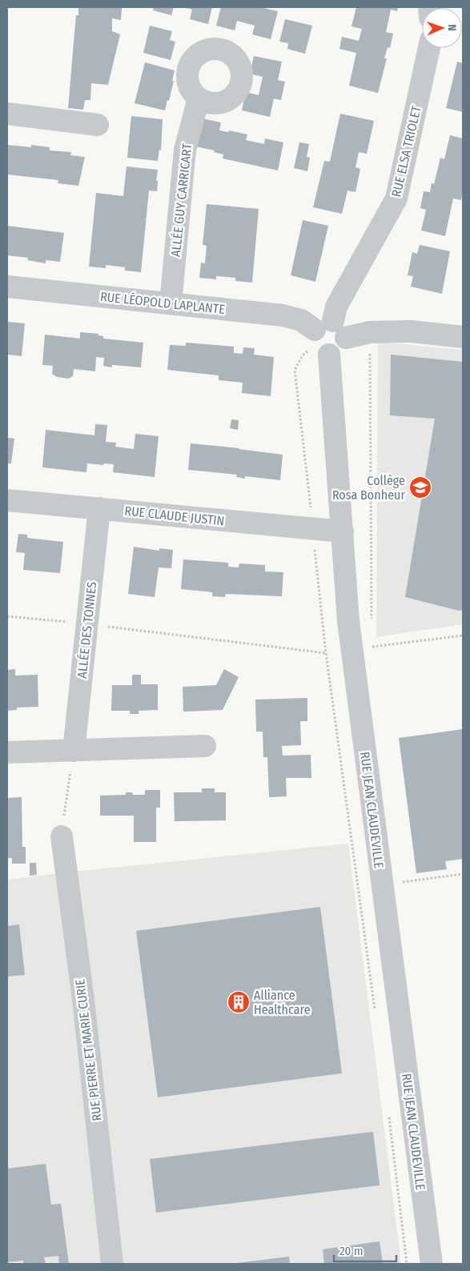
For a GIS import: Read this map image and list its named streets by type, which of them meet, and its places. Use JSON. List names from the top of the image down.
{
  "streets": {
    "street": [
      "RUE ELSA TRIOLET",
      "ALLÉE GUY CARRICART",
      "RUE LÉOPOLD LAPLANTE",
      "RUE CLAUDE JUSTIN",
      "ALLÉE DES TONNES",
      "RUE JEAN CLAUDEVILLE",
      "RUE PIERRE ET MARIE CURIE"
    ]
  },
  "crossings": [
    ["RUE ELSA TRIOLET", "RUE LÉOPOLD LAPLANTE"],
    ["RUE ELSA TRIOLET", "RUE JEAN CLAUDEVILLE"],
    ["ALLÉE GUY CARRICART", "RUE LÉOPOLD LAPLANTE"],
    ["RUE LÉOPOLD LAPLANTE", "RUE JEAN CLAUDEVILLE"],
    ["RUE CLAUDE JUSTIN", "ALLÉE DES TONNES"],
    ["RUE CLAUDE JUSTIN", "RUE JEAN CLAUDEVILLE"]
  ],
  "places": {
    "school or university": ["Collège Rosa Bonheur"],
    "building": ["Alliance Healthcare"]
  },
  "scale_bar": "20 m",
  "north": "right"
}
